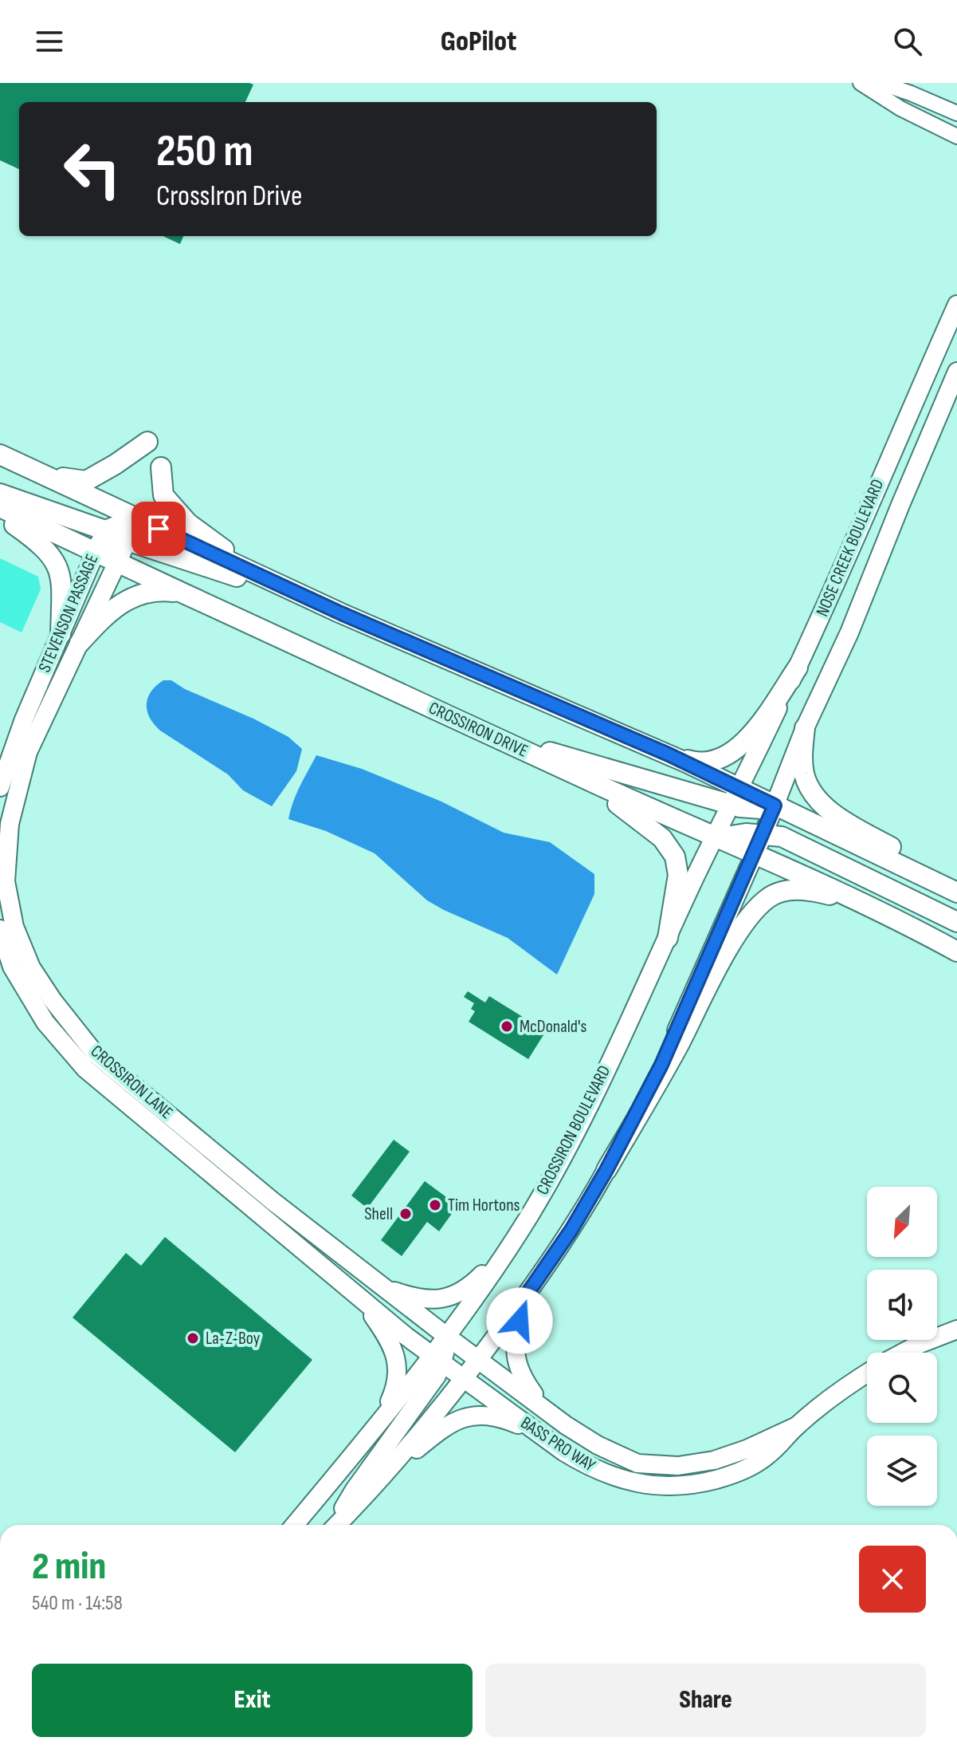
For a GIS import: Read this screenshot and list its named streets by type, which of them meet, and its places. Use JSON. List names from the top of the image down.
{
  "streets": {
    "main road": ["CROSSIRON DRIVE"],
    "street": [
      "NOSE CREEK BOULEVARD",
      "STEVENSON PASSAGE",
      "CROSSIRON LANE",
      "CROSSIRON BOULEVARD",
      "BASS PRO WAY"
    ]
  },
  "crossings": [
    ["NOSE CREEK BOULEVARD", "CROSSIRON BOULEVARD"],
    ["STEVENSON PASSAGE", "CROSSIRON DRIVE"],
    ["STEVENSON PASSAGE", "CROSSIRON LANE"],
    ["CROSSIRON DRIVE", "CROSSIRON BOULEVARD"],
    ["CROSSIRON LANE", "CROSSIRON BOULEVARD"],
    ["CROSSIRON LANE", "BASS PRO WAY"],
    ["CROSSIRON BOULEVARD", "BASS PRO WAY"]
  ],
  "places": [
    "McDonald's",
    "Tim Hortons",
    "Shell",
    "La-Z-Boy"
  ],
  "north": "bottom left",
  "page": {
    "header": "GoPilot",
    "turn": ["250 m", "CrossIron Drive"],
    "heading": ["2 min", "540 m · 14:58"],
    "buttons": ["Exit", "Share"]
  }
}
